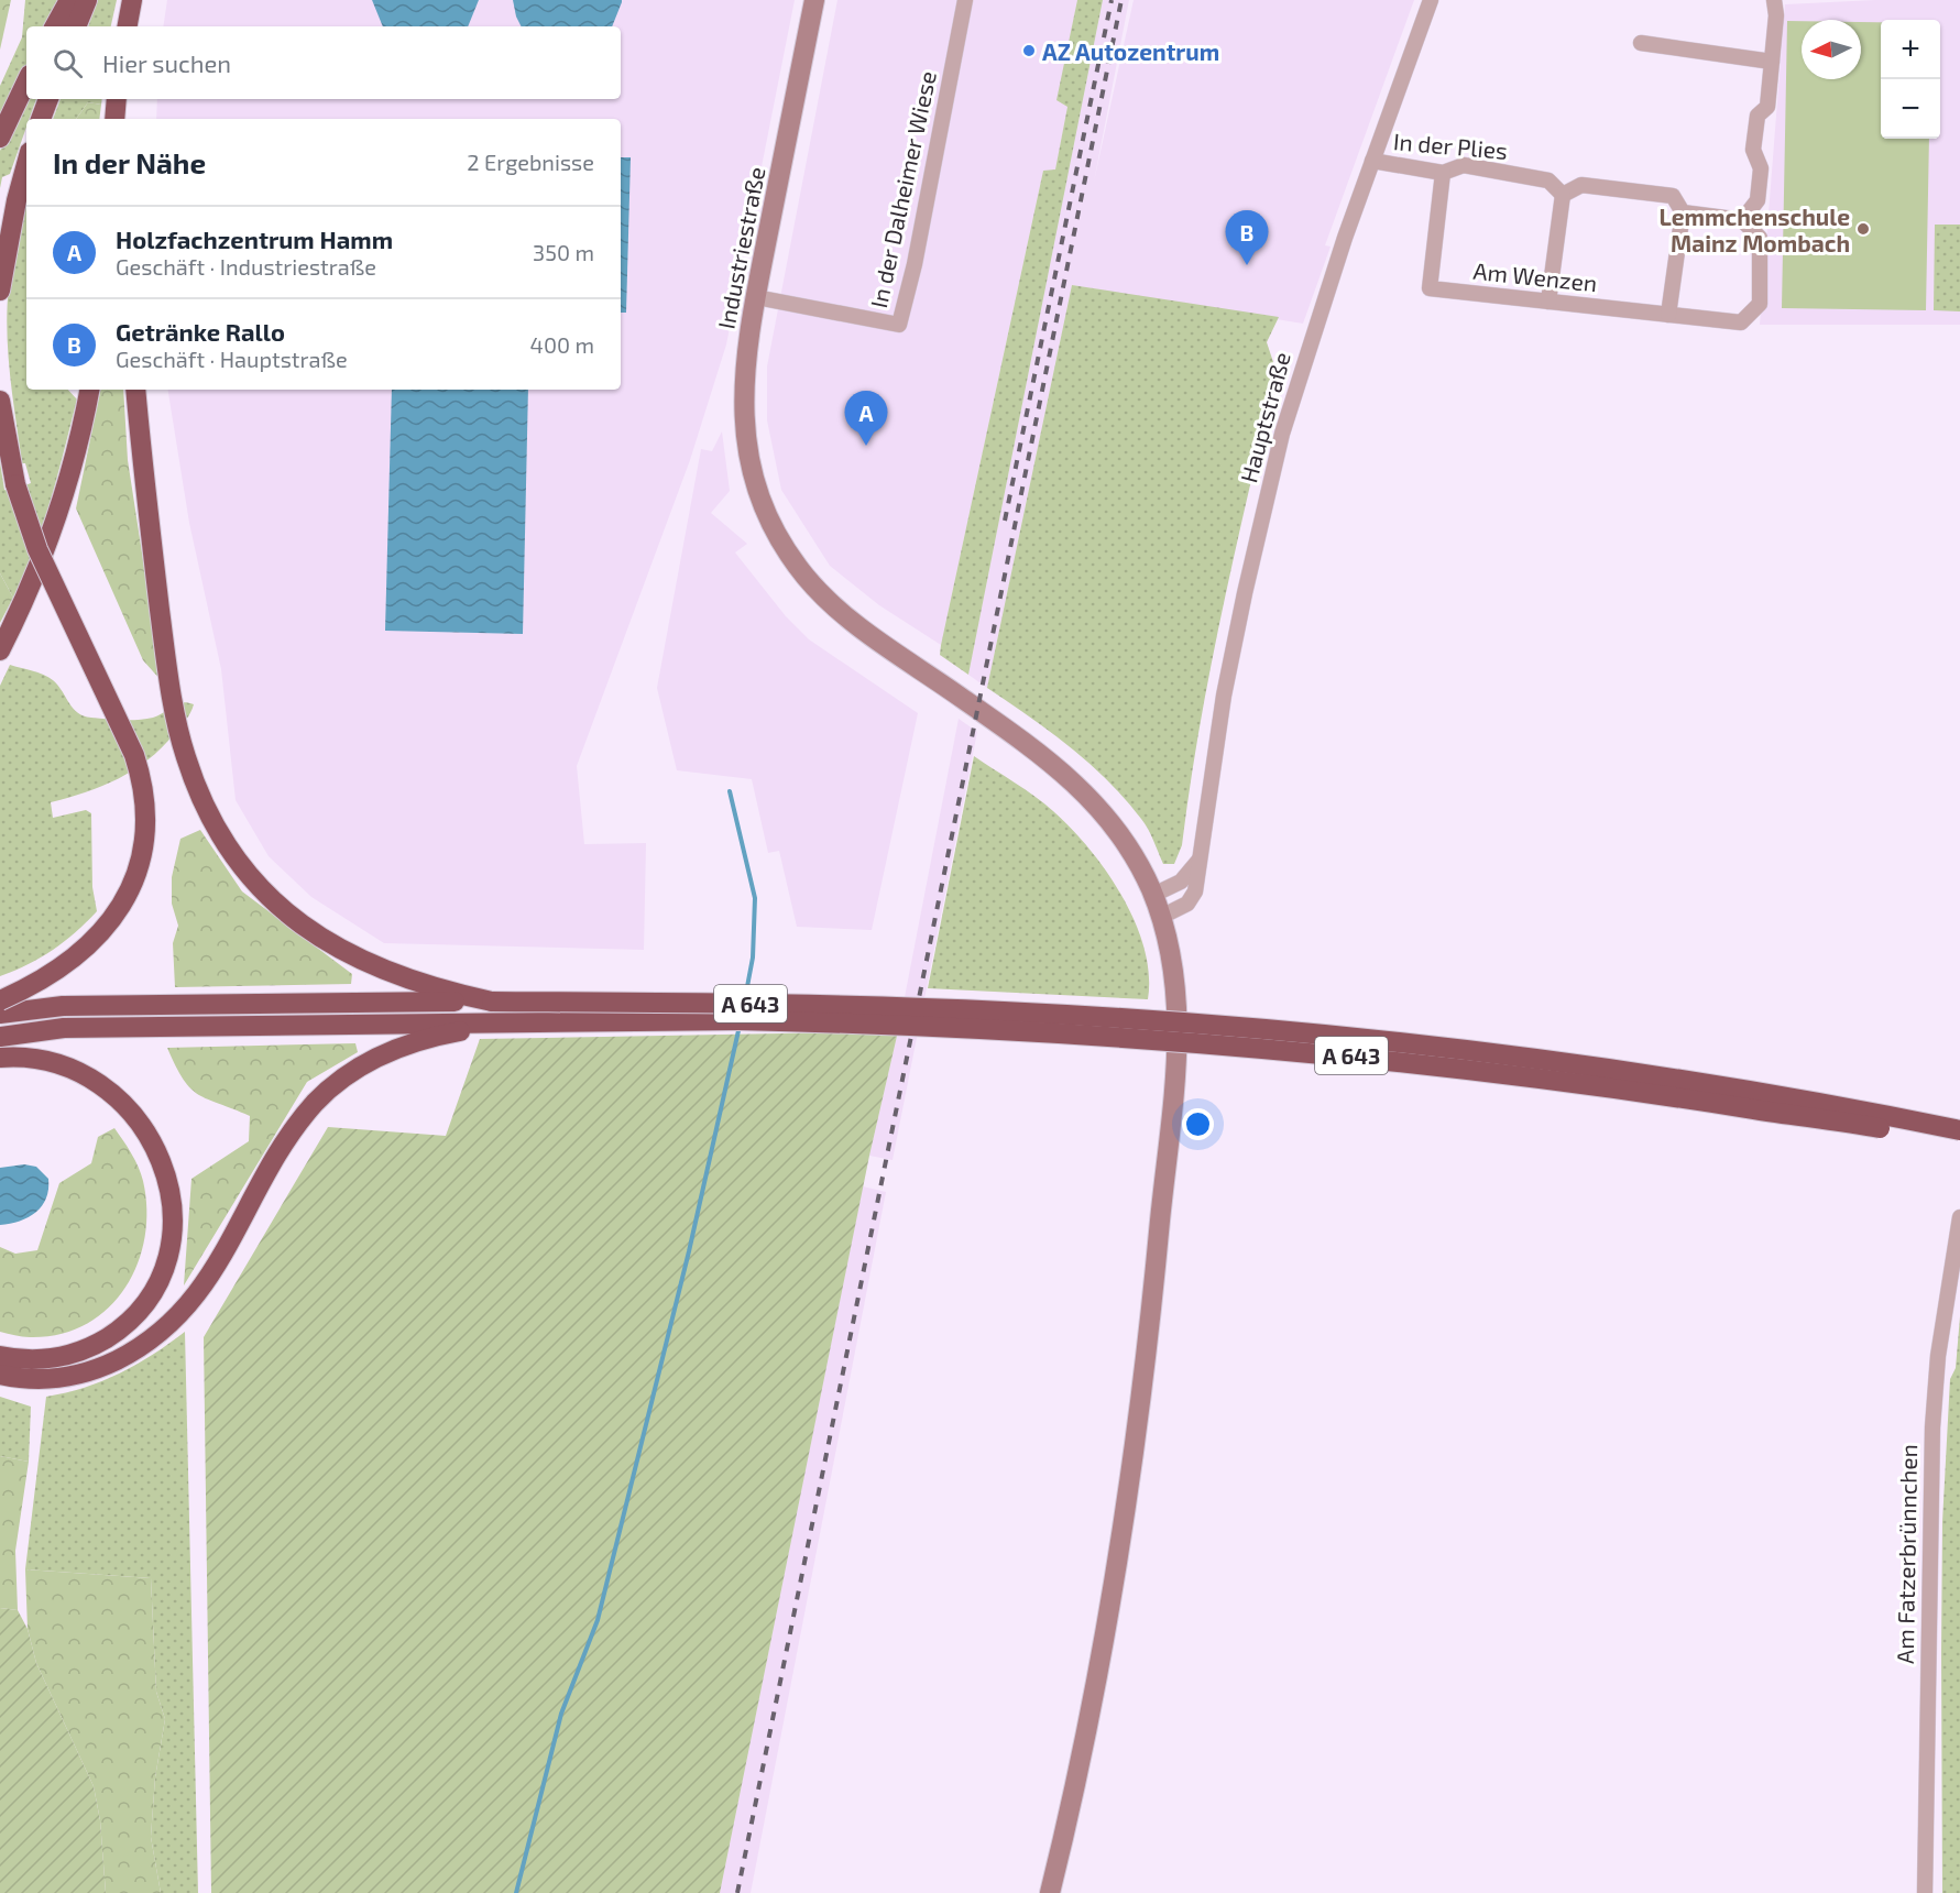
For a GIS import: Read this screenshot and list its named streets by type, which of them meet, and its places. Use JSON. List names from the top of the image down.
{
  "streets": {
    "highway": ["A 643"],
    "main road": ["Industriestraße"],
    "street": [
      "In der Plies",
      "In der Dalheimer Wiese",
      "Am Wenzen",
      "Hauptstraße",
      "Am Fatzerbrünnchen"
    ]
  },
  "crossings": [
    ["In der Plies", "Am Wenzen"],
    ["In der Plies", "Hauptstraße"],
    ["In der Dalheimer Wiese", "Industriestraße"],
    ["Industriestraße", "Hauptstraße"]
  ],
  "places": ["AZ Autozentrum", "Lemmchenschule Mainz Mombach"],
  "north": "left",
  "page": {
    "map_buttons": ["+", "−"],
    "search": "Hier suchen",
    "heading": ["In der Nähe", "2 Ergebnisse"],
    "list": [
      {
        "mark": "A",
        "name": "Holzfachzentrum Hamm",
        "note": "Geschäft · Industriestraße",
        "value": "350 m"
      },
      {
        "mark": "B",
        "name": "Getränke Rallo",
        "note": "Geschäft · Hauptstraße",
        "value": "400 m"
      }
    ],
    "pins": ["B", "A"]
  }
}
